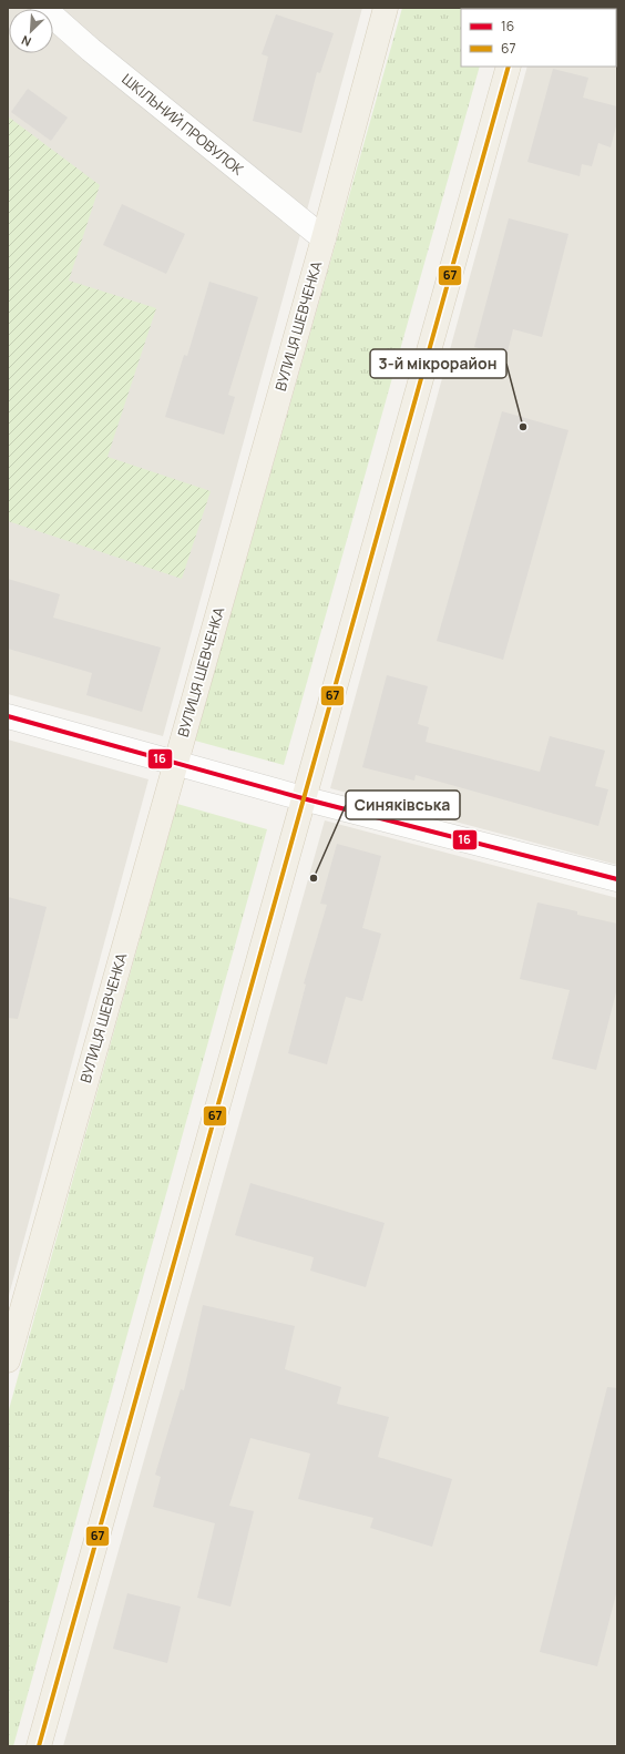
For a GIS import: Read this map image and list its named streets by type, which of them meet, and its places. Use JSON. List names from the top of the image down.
{
  "streets": {
    "main road": ["ВУЛИЦЯ ШЕВЧЕНКА"],
    "street": ["ШКІЛЬНИЙ ПРОВУЛОК"]
  },
  "crossings": [
    ["ШКІЛЬНИЙ ПРОВУЛОК", "ВУЛИЦЯ ШЕВЧЕНКА"]
  ],
  "places": ["3-й мікрорайон", "Синяківська"],
  "lines": ["transit line 67", "transit line 16"],
  "legend": ["16", "67"],
  "north": "bottom left"
}
